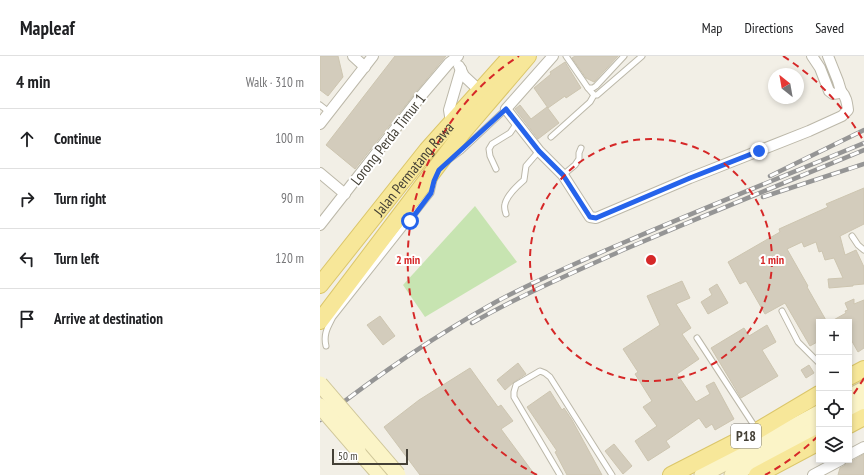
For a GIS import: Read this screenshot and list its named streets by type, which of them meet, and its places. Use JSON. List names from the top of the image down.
{
  "streets": {
    "main road": ["Jalan Permatang Rawa", "P18"],
    "street": ["Lorong Perda Timur 1"]
  },
  "scale_bar": "50 m",
  "north": "top left",
  "page": {
    "header": "Mapleaf",
    "nav": ["Map", "Directions", "Saved"],
    "heading": ["4 min", "Walk · 310 m"],
    "list": [
      ["Continue", "100 m"],
      ["Turn right", "90 m"],
      ["Turn left", "120 m"],
      "Arrive at destination"
    ],
    "map_buttons": ["+", "−"],
    "scale": "50 m"
  },
  "rings": ["1 min", "2 min"]
}
